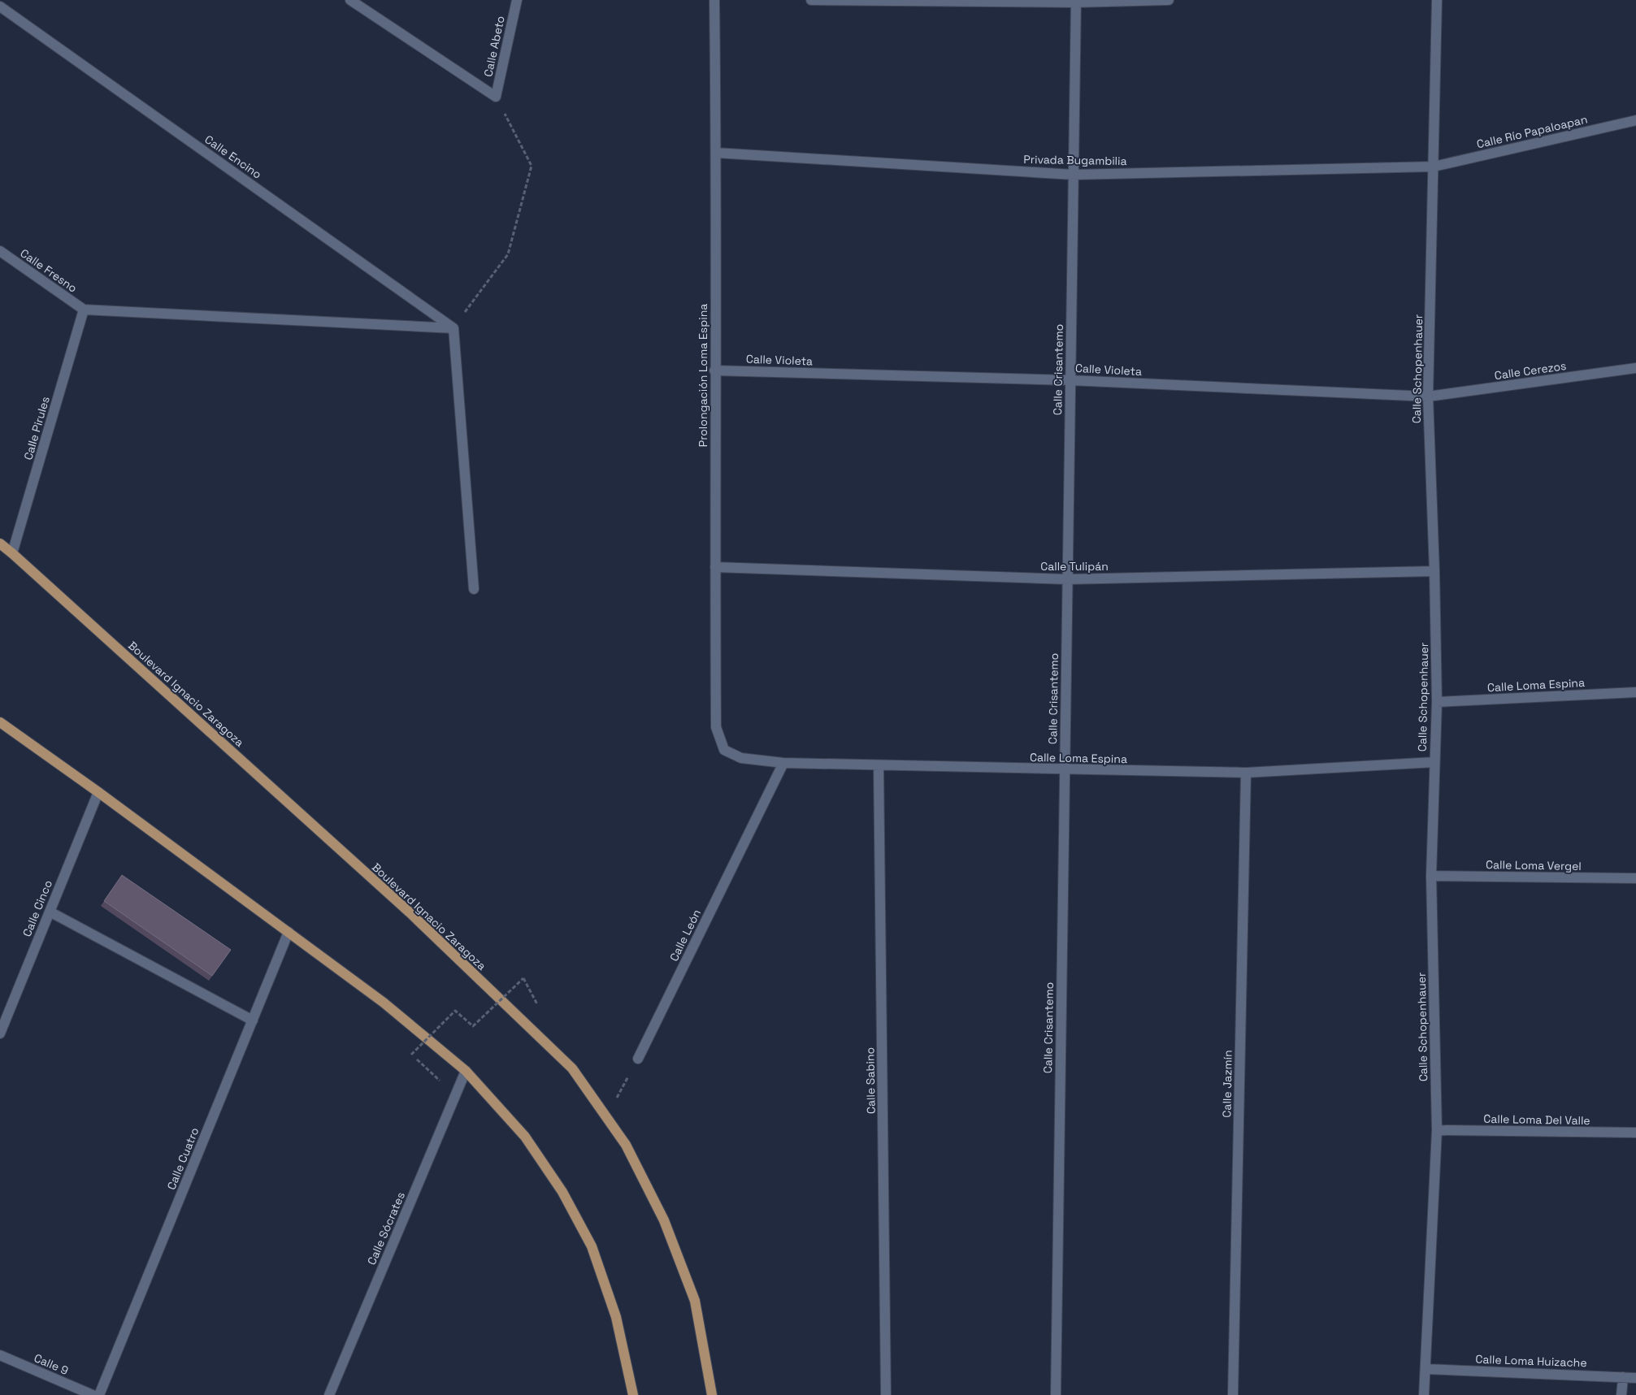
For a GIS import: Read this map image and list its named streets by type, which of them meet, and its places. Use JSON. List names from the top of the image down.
{
  "streets": {
    "main road": ["Boulevard Ignacio Zaragoza"],
    "street": [
      "Calle Abeto",
      "Calle Río Papaloapan",
      "Calle Encino",
      "Privada Bugambilia",
      "Calle Fresno",
      "Calle Violeta",
      "Calle Schopenhauer",
      "Calle Crisantemo",
      "Calle Cerezos",
      "Prolongación Loma Espina",
      "Calle Pirules",
      "Calle Tulipán",
      "Calle Loma Espina",
      "Calle Loma Vergel",
      "Calle Cinco",
      "Calle León",
      "Calle Sabino",
      "Calle Jazmín",
      "Calle Loma Del Valle",
      "Calle Cuatro",
      "Calle Sócrates",
      "Calle Loma Huizache",
      "Calle 9"
    ]
  },
  "crossings": [
    ["Calle Río Papaloapan", "Privada Bugambilia"],
    ["Calle Río Papaloapan", "Calle Schopenhauer"],
    ["Privada Bugambilia", "Calle Schopenhauer"],
    ["Privada Bugambilia", "Calle Crisantemo"],
    ["Privada Bugambilia", "Prolongación Loma Espina"],
    ["Calle Fresno", "Calle Pirules"],
    ["Calle Violeta", "Calle Schopenhauer"],
    ["Calle Violeta", "Calle Crisantemo"],
    ["Calle Violeta", "Calle Cerezos"],
    ["Calle Violeta", "Prolongación Loma Espina"],
    ["Calle Schopenhauer", "Calle Cerezos"],
    ["Calle Schopenhauer", "Calle Tulipán"],
    ["Calle Schopenhauer", "Calle Loma Espina"],
    ["Calle Schopenhauer", "Calle Loma Vergel"],
    ["Calle Schopenhauer", "Calle Loma Del Valle"],
    ["Calle Schopenhauer", "Calle Loma Huizache"],
    ["Calle Crisantemo", "Calle Tulipán"],
    ["Calle Crisantemo", "Calle Loma Espina"],
    ["Prolongación Loma Espina", "Calle Tulipán"],
    ["Prolongación Loma Espina", "Calle Loma Espina"],
    ["Calle Pirules", "Boulevard Ignacio Zaragoza"],
    ["Calle Loma Espina", "Calle León"],
    ["Calle Loma Espina", "Calle Sabino"],
    ["Calle Loma Espina", "Calle Jazmín"]
  ]
}
